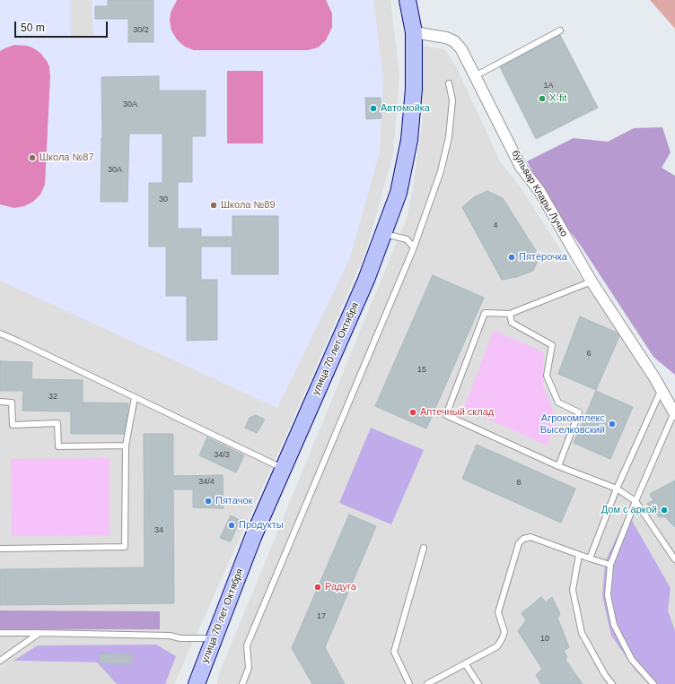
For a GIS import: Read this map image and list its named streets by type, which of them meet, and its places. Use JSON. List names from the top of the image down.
{
  "streets": {
    "main road": ["улица 70 лет Октября"],
    "street": ["бульвар Клары Лучко"]
  },
  "crossings": [
    ["бульвар Клары Лучко", "улица 70 лет Октября"]
  ],
  "places": [
    "X-fit",
    "Автомойка",
    "Школа №87",
    "Школа №89",
    "Пятёрочка",
    "Аптечный склад",
    "Агрокомплекс Выселковский",
    "Пятачок",
    "Дом с аркой",
    "Продукты",
    "Радуга"
  ],
  "house_numbers": [
    "30/2",
    "1А",
    "30А",
    "30А",
    "30",
    "4",
    "6",
    "15",
    "32",
    "34/3",
    "34/4",
    "8",
    "34",
    "17",
    "10"
  ],
  "scale_bar": "50 m"
}
